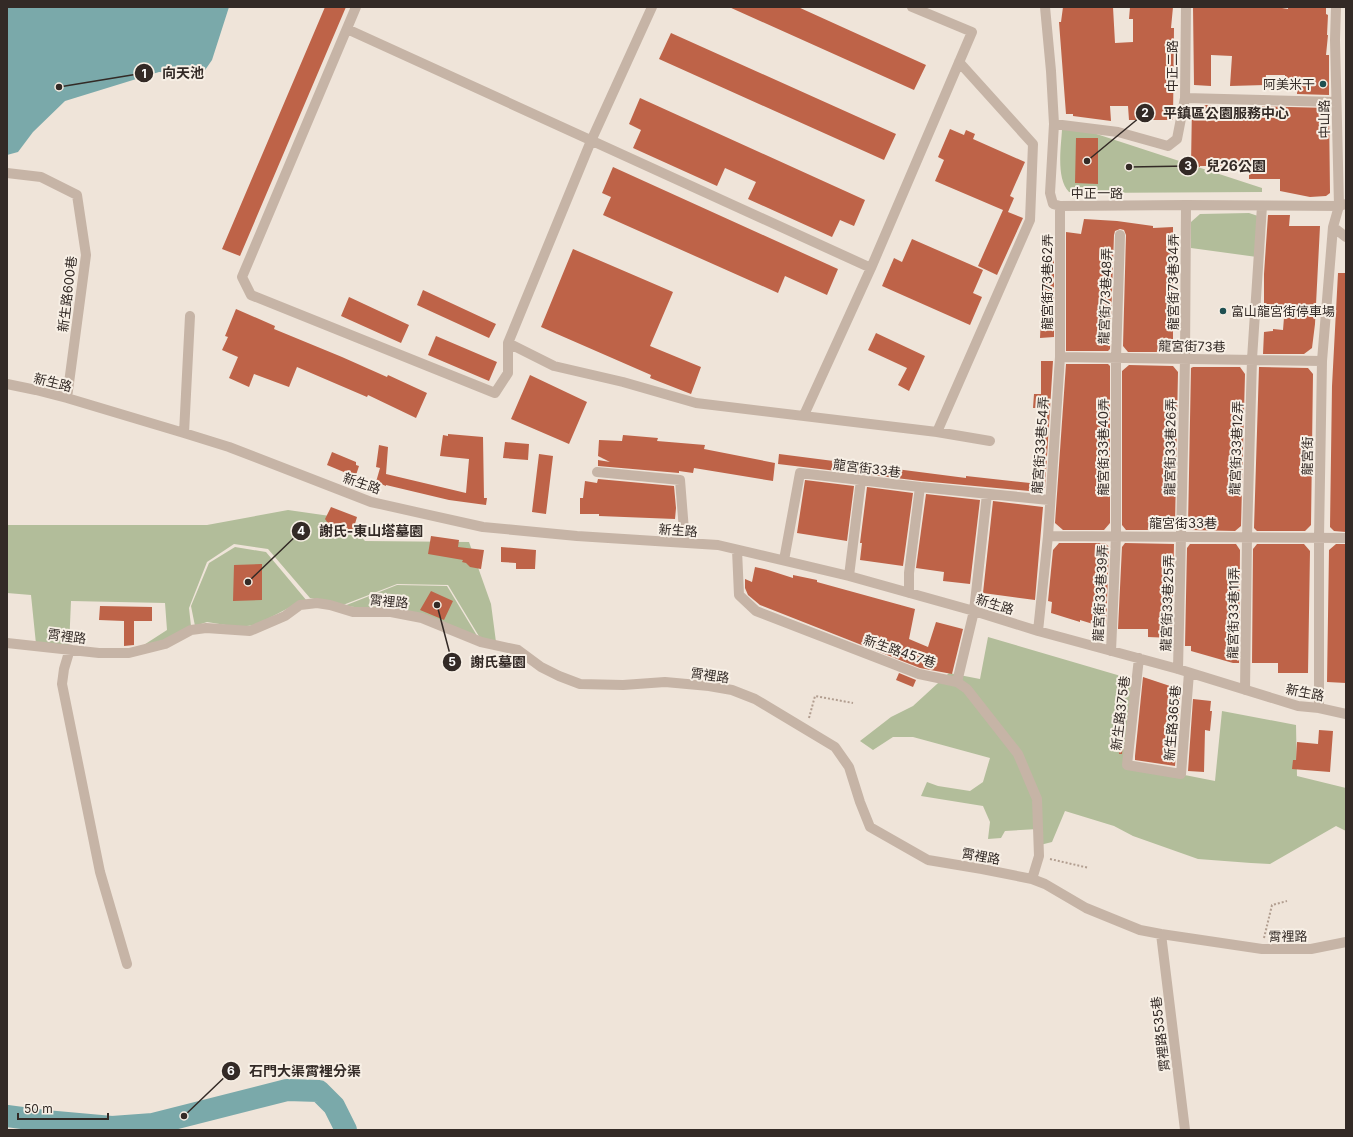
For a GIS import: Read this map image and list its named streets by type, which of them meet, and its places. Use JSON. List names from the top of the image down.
{
  "streets": {
    "street": [
      "中正二路",
      "中山路",
      "中正一路",
      "龍宮街73巷62弄",
      "龍宮街73巷34弄",
      "新生路600巷",
      "龍宮街73巷48弄",
      "龍宮街73巷",
      "新生路",
      "龍宮街33巷54弄",
      "龍宮街33巷40弄",
      "龍宮街33巷26弄",
      "龍宮街33巷12弄",
      "龍宮街",
      "龍宮街33巷",
      "龍宮街33巷39弄",
      "霄裡路",
      "龍宮街33巷25弄",
      "龍宮街33巷11弄",
      "新生路457巷",
      "新生路375巷",
      "新生路365巷",
      "霄裡路535巷"
    ]
  },
  "crossings": [
    ["中正二路", "中正一路"],
    ["中山路", "中正一路"],
    ["中山路", "龍宮街"],
    ["中正一路", "龍宮街73巷62弄"],
    ["中正一路", "龍宮街73巷34弄"],
    ["中正一路", "龍宮街33巷12弄"],
    ["中正一路", "龍宮街"],
    ["龍宮街73巷62弄", "龍宮街73巷"],
    ["龍宮街73巷62弄", "龍宮街33巷54弄"],
    ["龍宮街73巷34弄", "龍宮街73巷"],
    ["龍宮街73巷34弄", "龍宮街33巷26弄"],
    ["新生路600巷", "新生路"],
    ["龍宮街73巷48弄", "龍宮街73巷"],
    ["龍宮街73巷48弄", "龍宮街33巷40弄"],
    ["龍宮街73巷", "龍宮街33巷54弄"],
    ["龍宮街73巷", "龍宮街33巷40弄"],
    ["龍宮街73巷", "龍宮街33巷26弄"],
    ["龍宮街73巷", "龍宮街33巷12弄"],
    ["龍宮街73巷", "龍宮街"],
    ["新生路", "龍宮街33巷54弄"],
    ["新生路", "龍宮街"],
    ["新生路", "龍宮街33巷"],
    ["新生路", "龍宮街33巷39弄"],
    ["新生路", "龍宮街33巷25弄"],
    ["新生路", "龍宮街33巷11弄"],
    ["新生路", "新生路457巷"],
    ["新生路", "新生路375巷"],
    ["新生路", "新生路365巷"],
    ["龍宮街33巷54弄", "龍宮街33巷"],
    ["龍宮街33巷40弄", "龍宮街33巷"],
    ["龍宮街33巷40弄", "龍宮街33巷39弄"],
    ["龍宮街33巷26弄", "龍宮街33巷"],
    ["龍宮街33巷26弄", "龍宮街33巷25弄"],
    ["龍宮街33巷12弄", "龍宮街33巷"],
    ["龍宮街33巷12弄", "龍宮街33巷11弄"],
    ["龍宮街", "龍宮街33巷"],
    ["龍宮街33巷", "龍宮街33巷39弄"],
    ["龍宮街33巷", "龍宮街33巷25弄"],
    ["龍宮街33巷", "龍宮街33巷11弄"],
    ["霄裡路", "霄裡路535巷"],
    ["新生路375巷", "新生路365巷"]
  ],
  "places": [
    "阿美米干",
    "向天池",
    "平鎮區公園服務中心",
    "兒26公園",
    "富山龍宮街停車場",
    "謝氏-東山塔墓園",
    "謝氏墓園",
    "石門大渠霄裡分渠"
  ],
  "scale_bar": "50 m"
}
